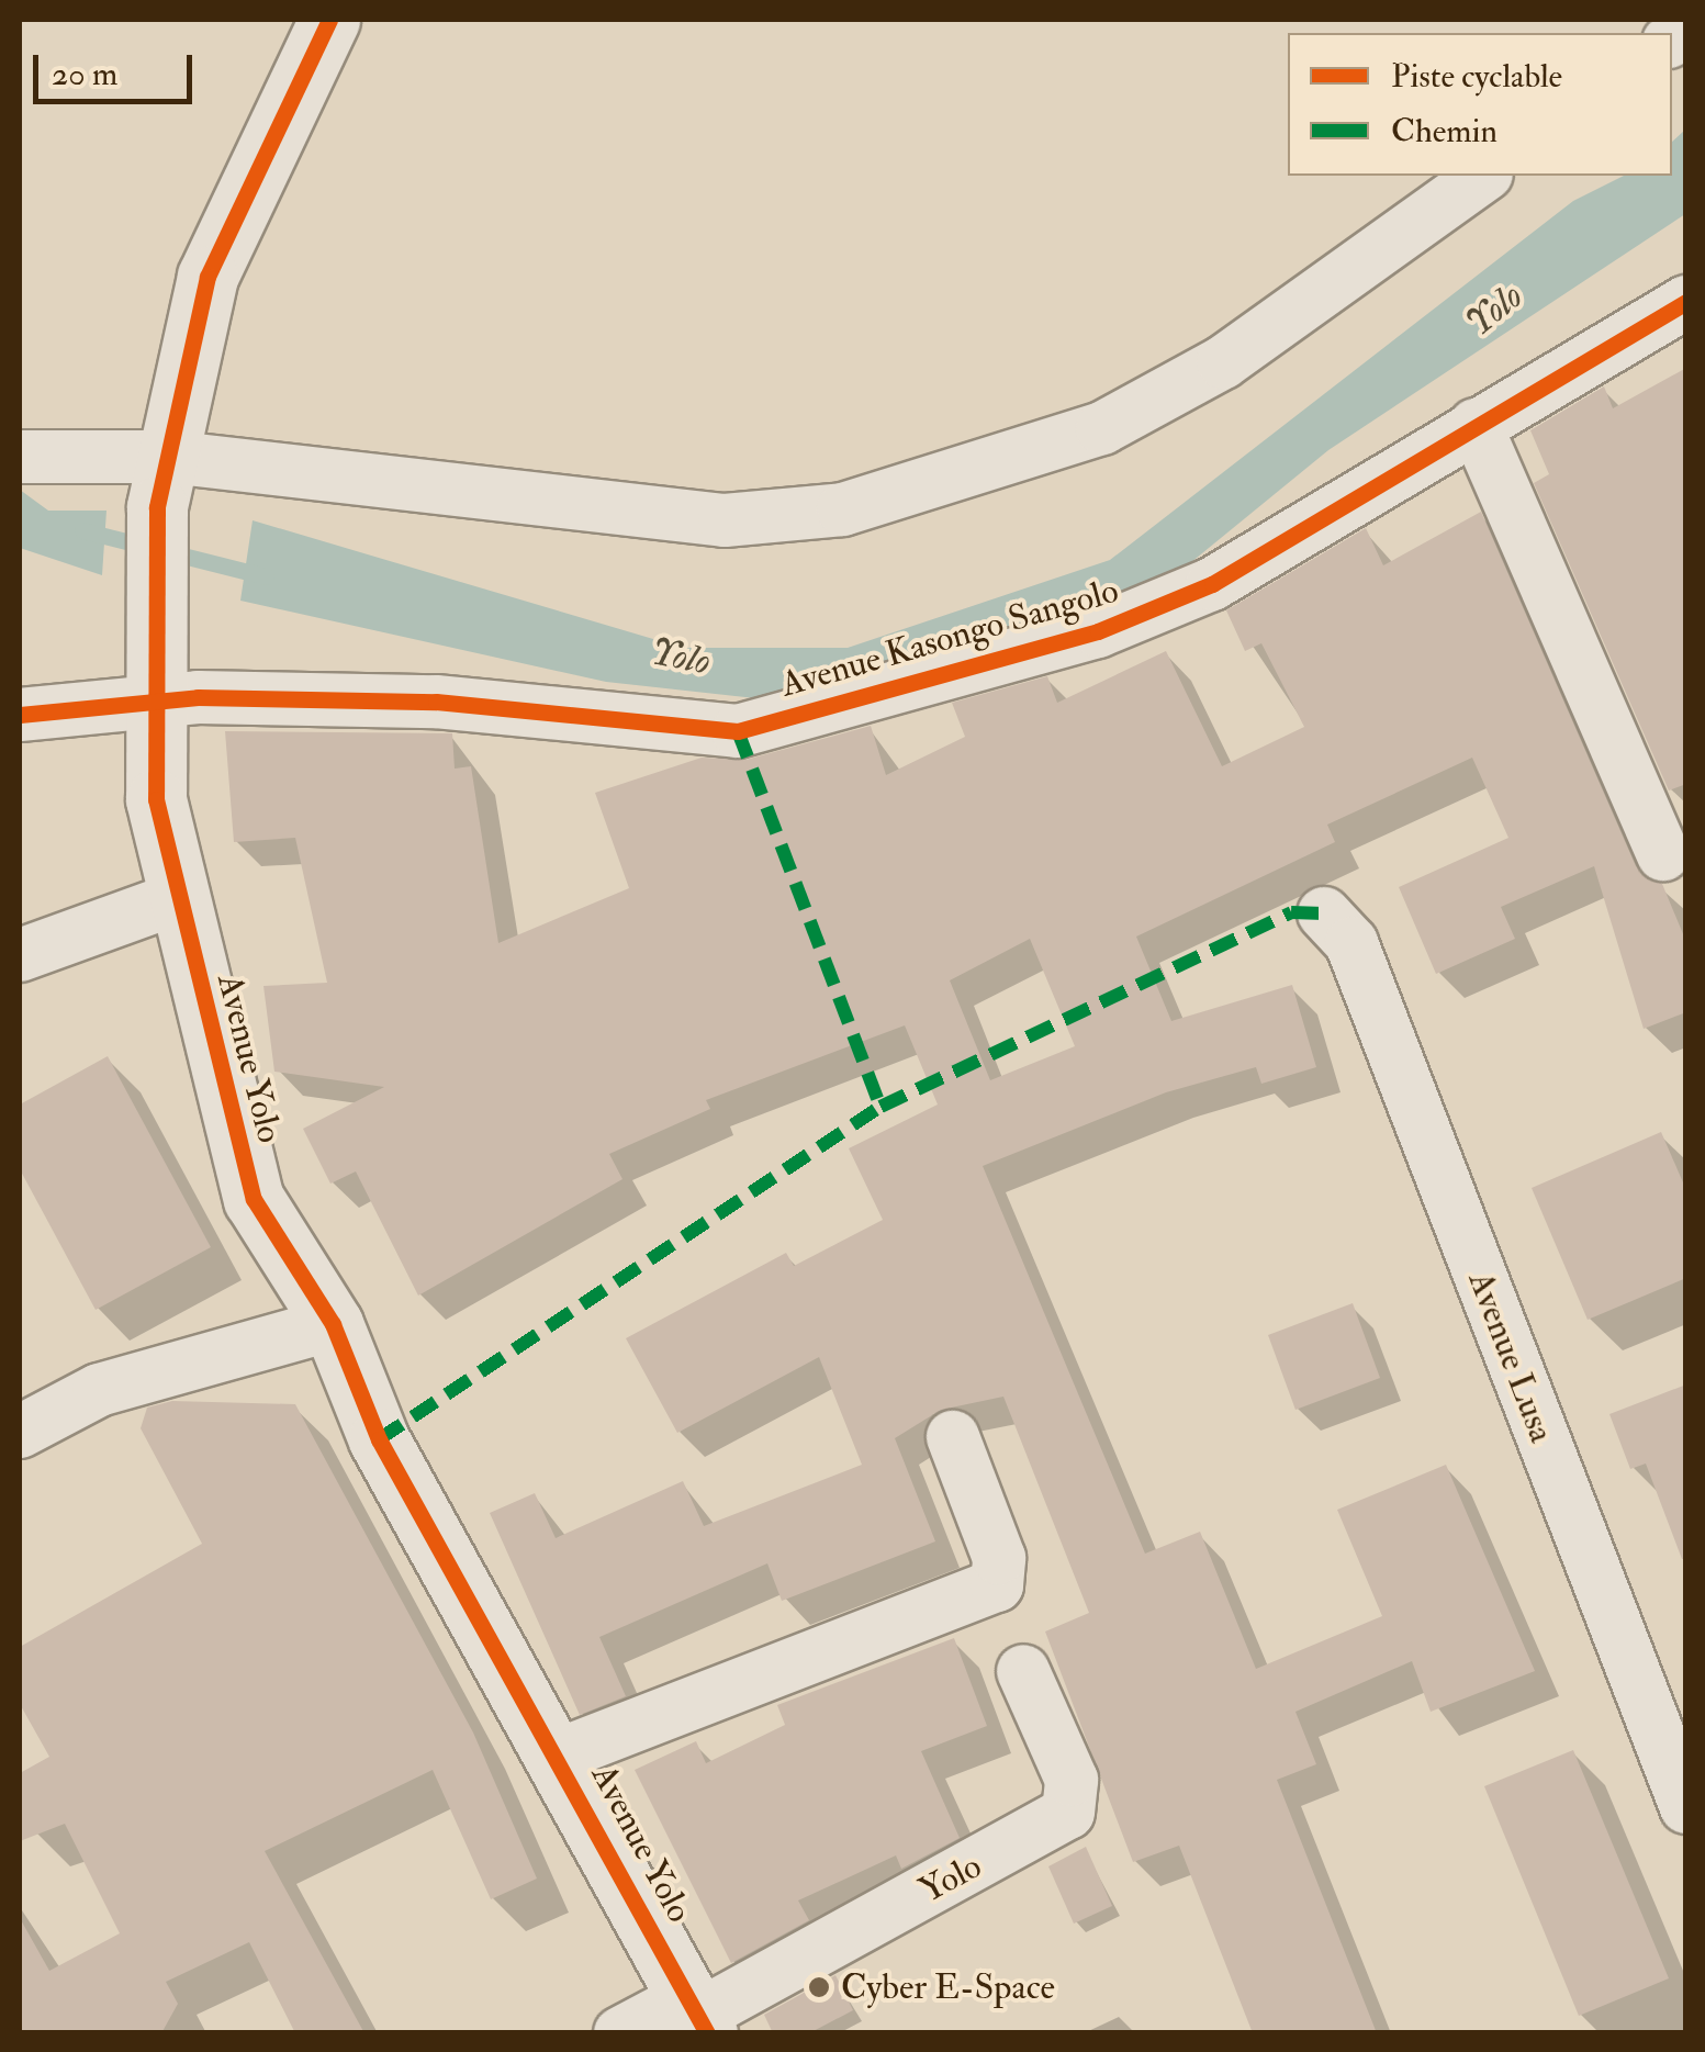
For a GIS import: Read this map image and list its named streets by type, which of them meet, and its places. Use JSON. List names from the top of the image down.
{
  "streets": {
    "street": [
      "Avenue Kasongo Sangolo",
      "Avenue Yolo",
      "Avenue Lusa",
      "Yolo"
    ]
  },
  "crossings": [
    ["Avenue Kasongo Sangolo", "Avenue Yolo"],
    ["Avenue Yolo", "Yolo"]
  ],
  "water": ["Yolo"],
  "places": ["Cyber E-Space"],
  "legend": ["Piste cyclable", "Chemin"],
  "scale_bar": "20 m"
}
